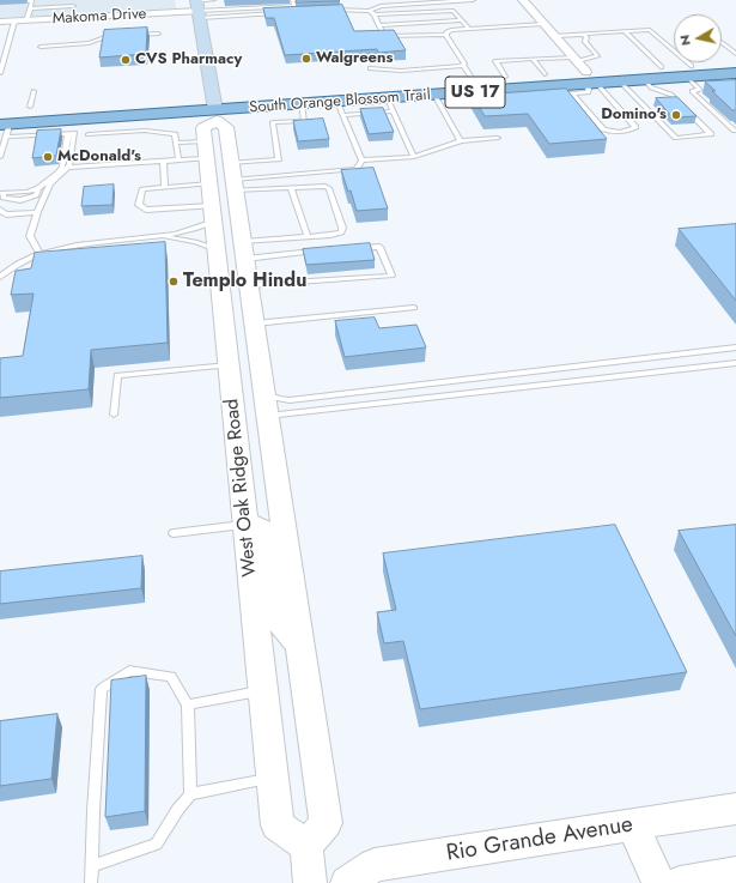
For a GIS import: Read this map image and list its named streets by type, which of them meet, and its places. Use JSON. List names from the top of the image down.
{
  "streets": {
    "main road": ["US 17", "South Orange Blossom Trail", "West Oak Ridge Road"],
    "street": ["Makoma Drive", "Rio Grande Avenue"]
  },
  "crossings": [
    ["Makoma Drive", "West Oak Ridge Road"],
    ["South Orange Blossom Trail", "West Oak Ridge Road"]
  ],
  "places": [
    "Walgreens",
    "CVS Pharmacy",
    "Domino's",
    "McDonald's",
    "Templo Hindu"
  ],
  "north": "left"
}
